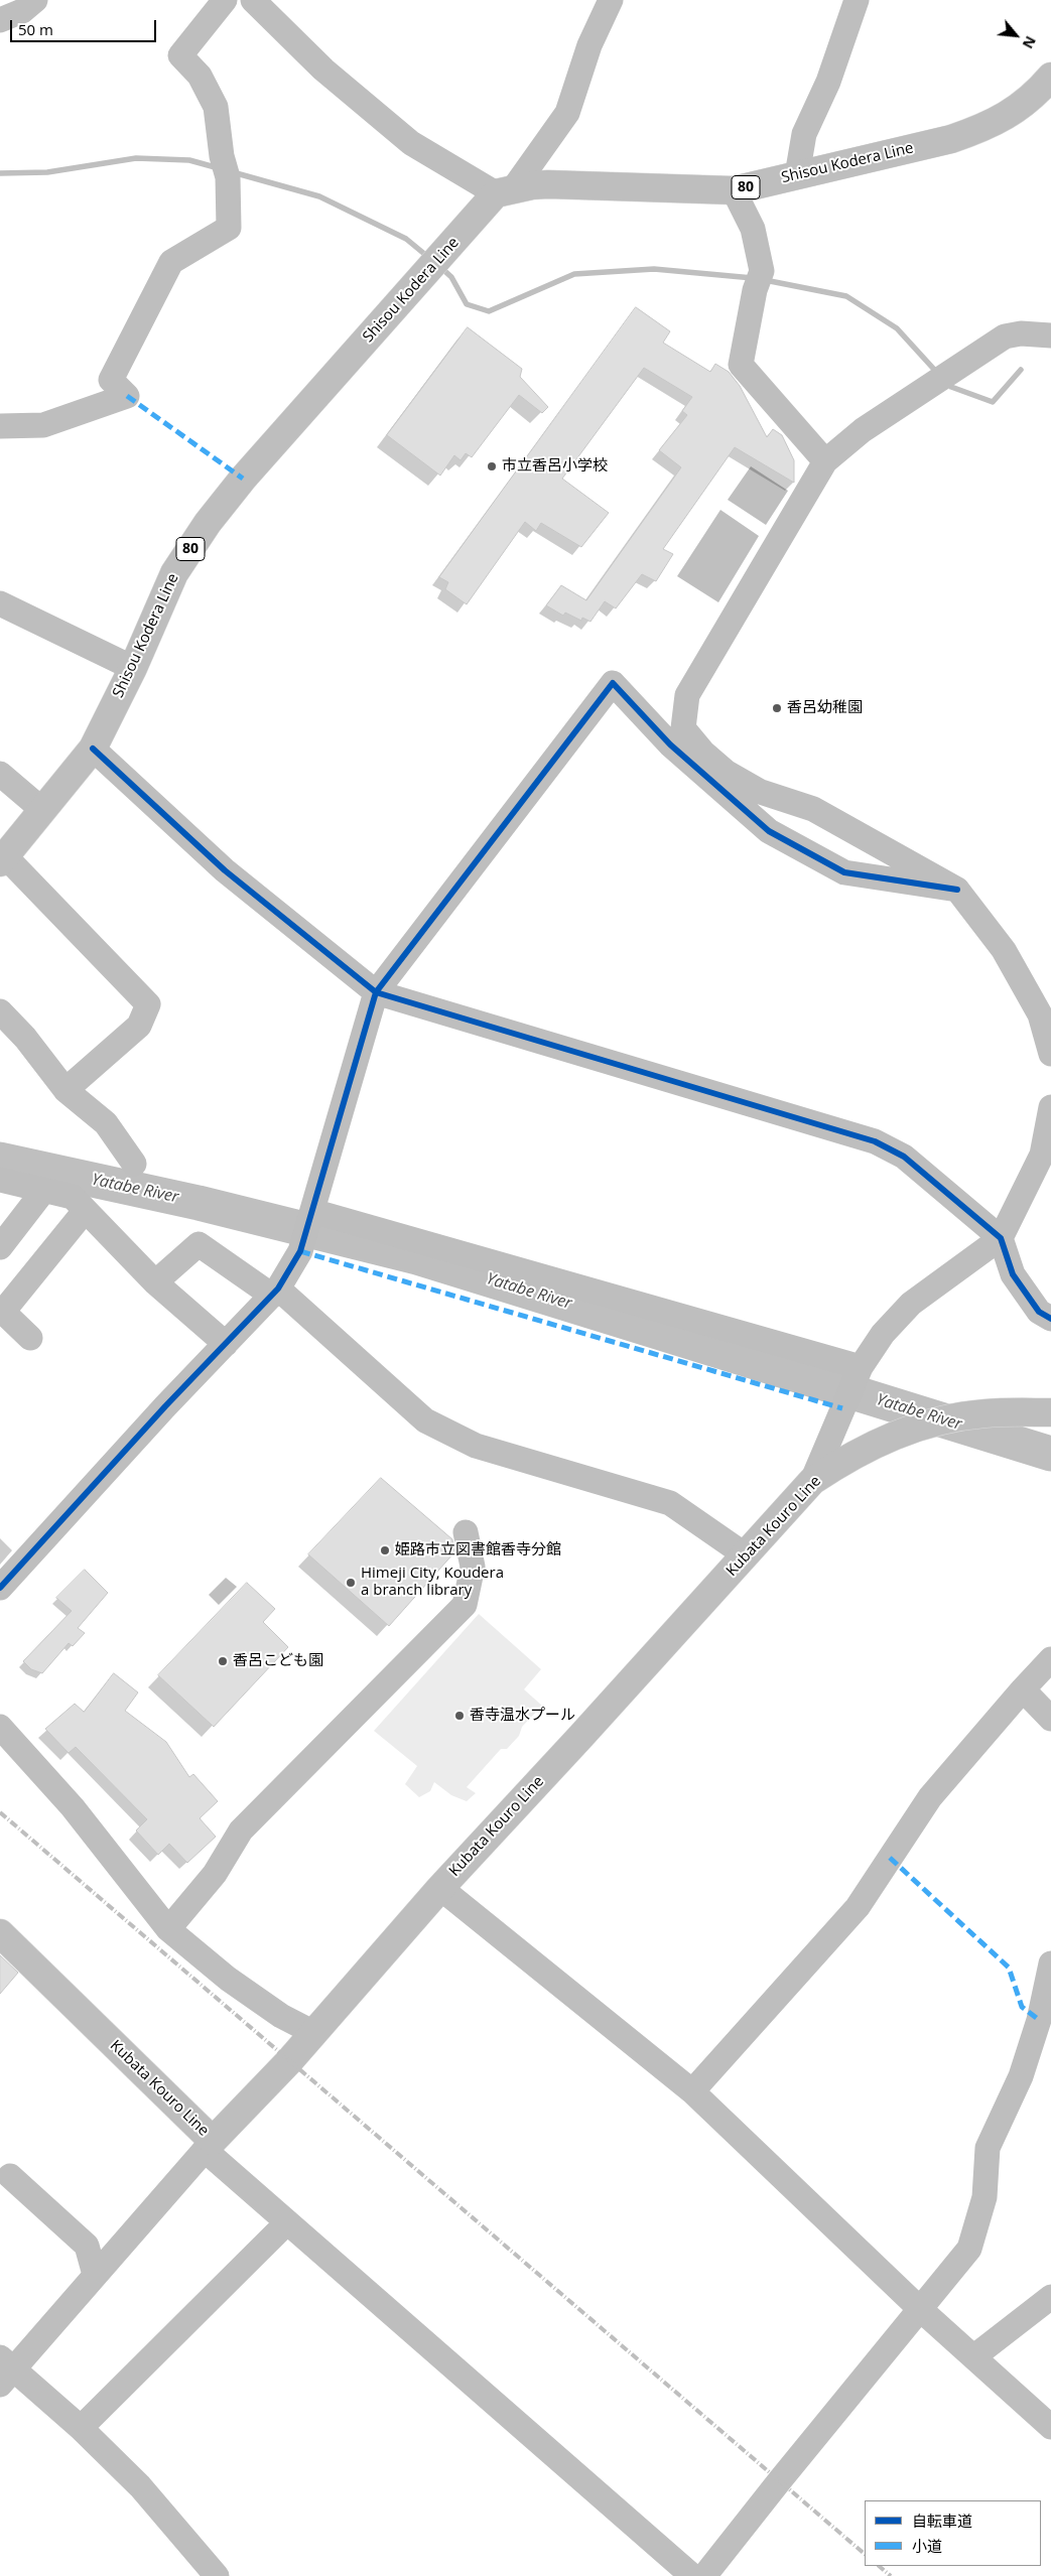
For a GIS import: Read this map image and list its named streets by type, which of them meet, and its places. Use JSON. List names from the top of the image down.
{
  "streets": {
    "main road": ["Shisou Kodera Line", "80", "Kubata Kouro Line"]
  },
  "water": ["Yatabe River"],
  "places": [
    "市立香呂小学校",
    "香呂幼稚園",
    "姫路市立図書館香寺分館",
    "Himeji City, Koudera a branch library",
    "香呂こども園",
    "香寺温水プール"
  ],
  "legend": ["自転車道", "小道"],
  "scale_bar": "50 m",
  "north": "bottom right"
}
